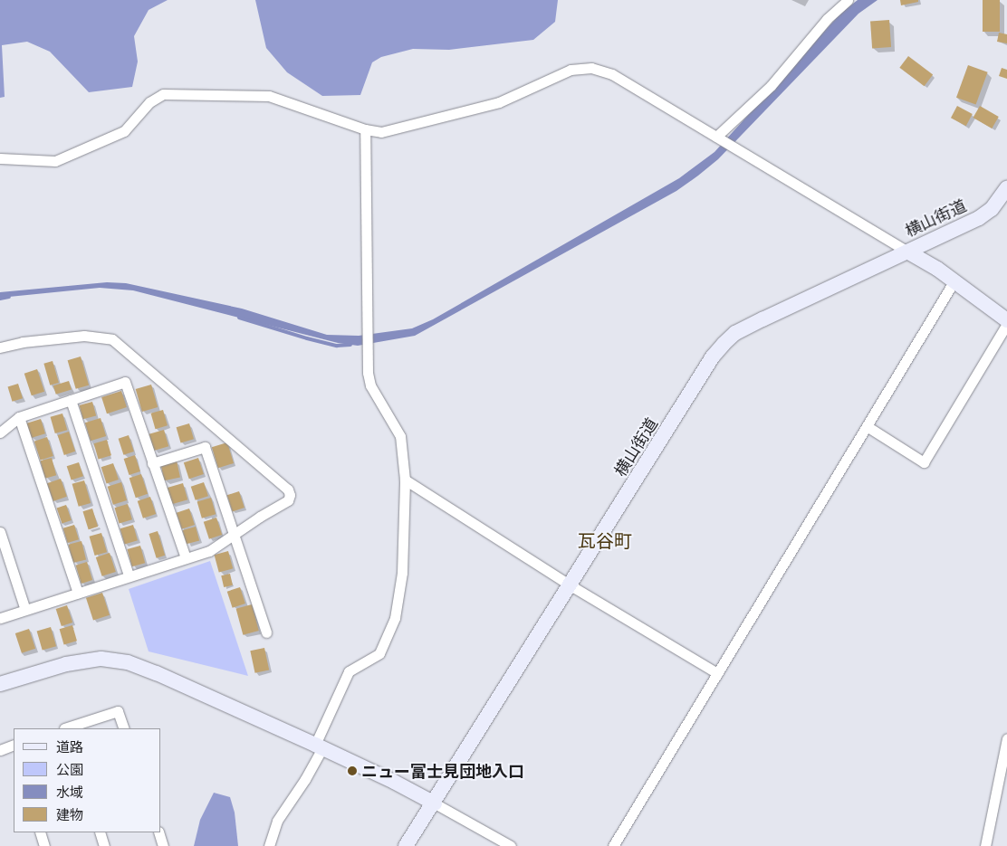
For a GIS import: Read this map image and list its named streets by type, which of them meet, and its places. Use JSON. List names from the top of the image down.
{
  "streets": {
    "street": ["横山街道"]
  },
  "districts": ["瓦谷町"],
  "places": ["ニュー富士見団地入口"],
  "legend": [
    "道路",
    "公園",
    "水域",
    "建物"
  ]
}
